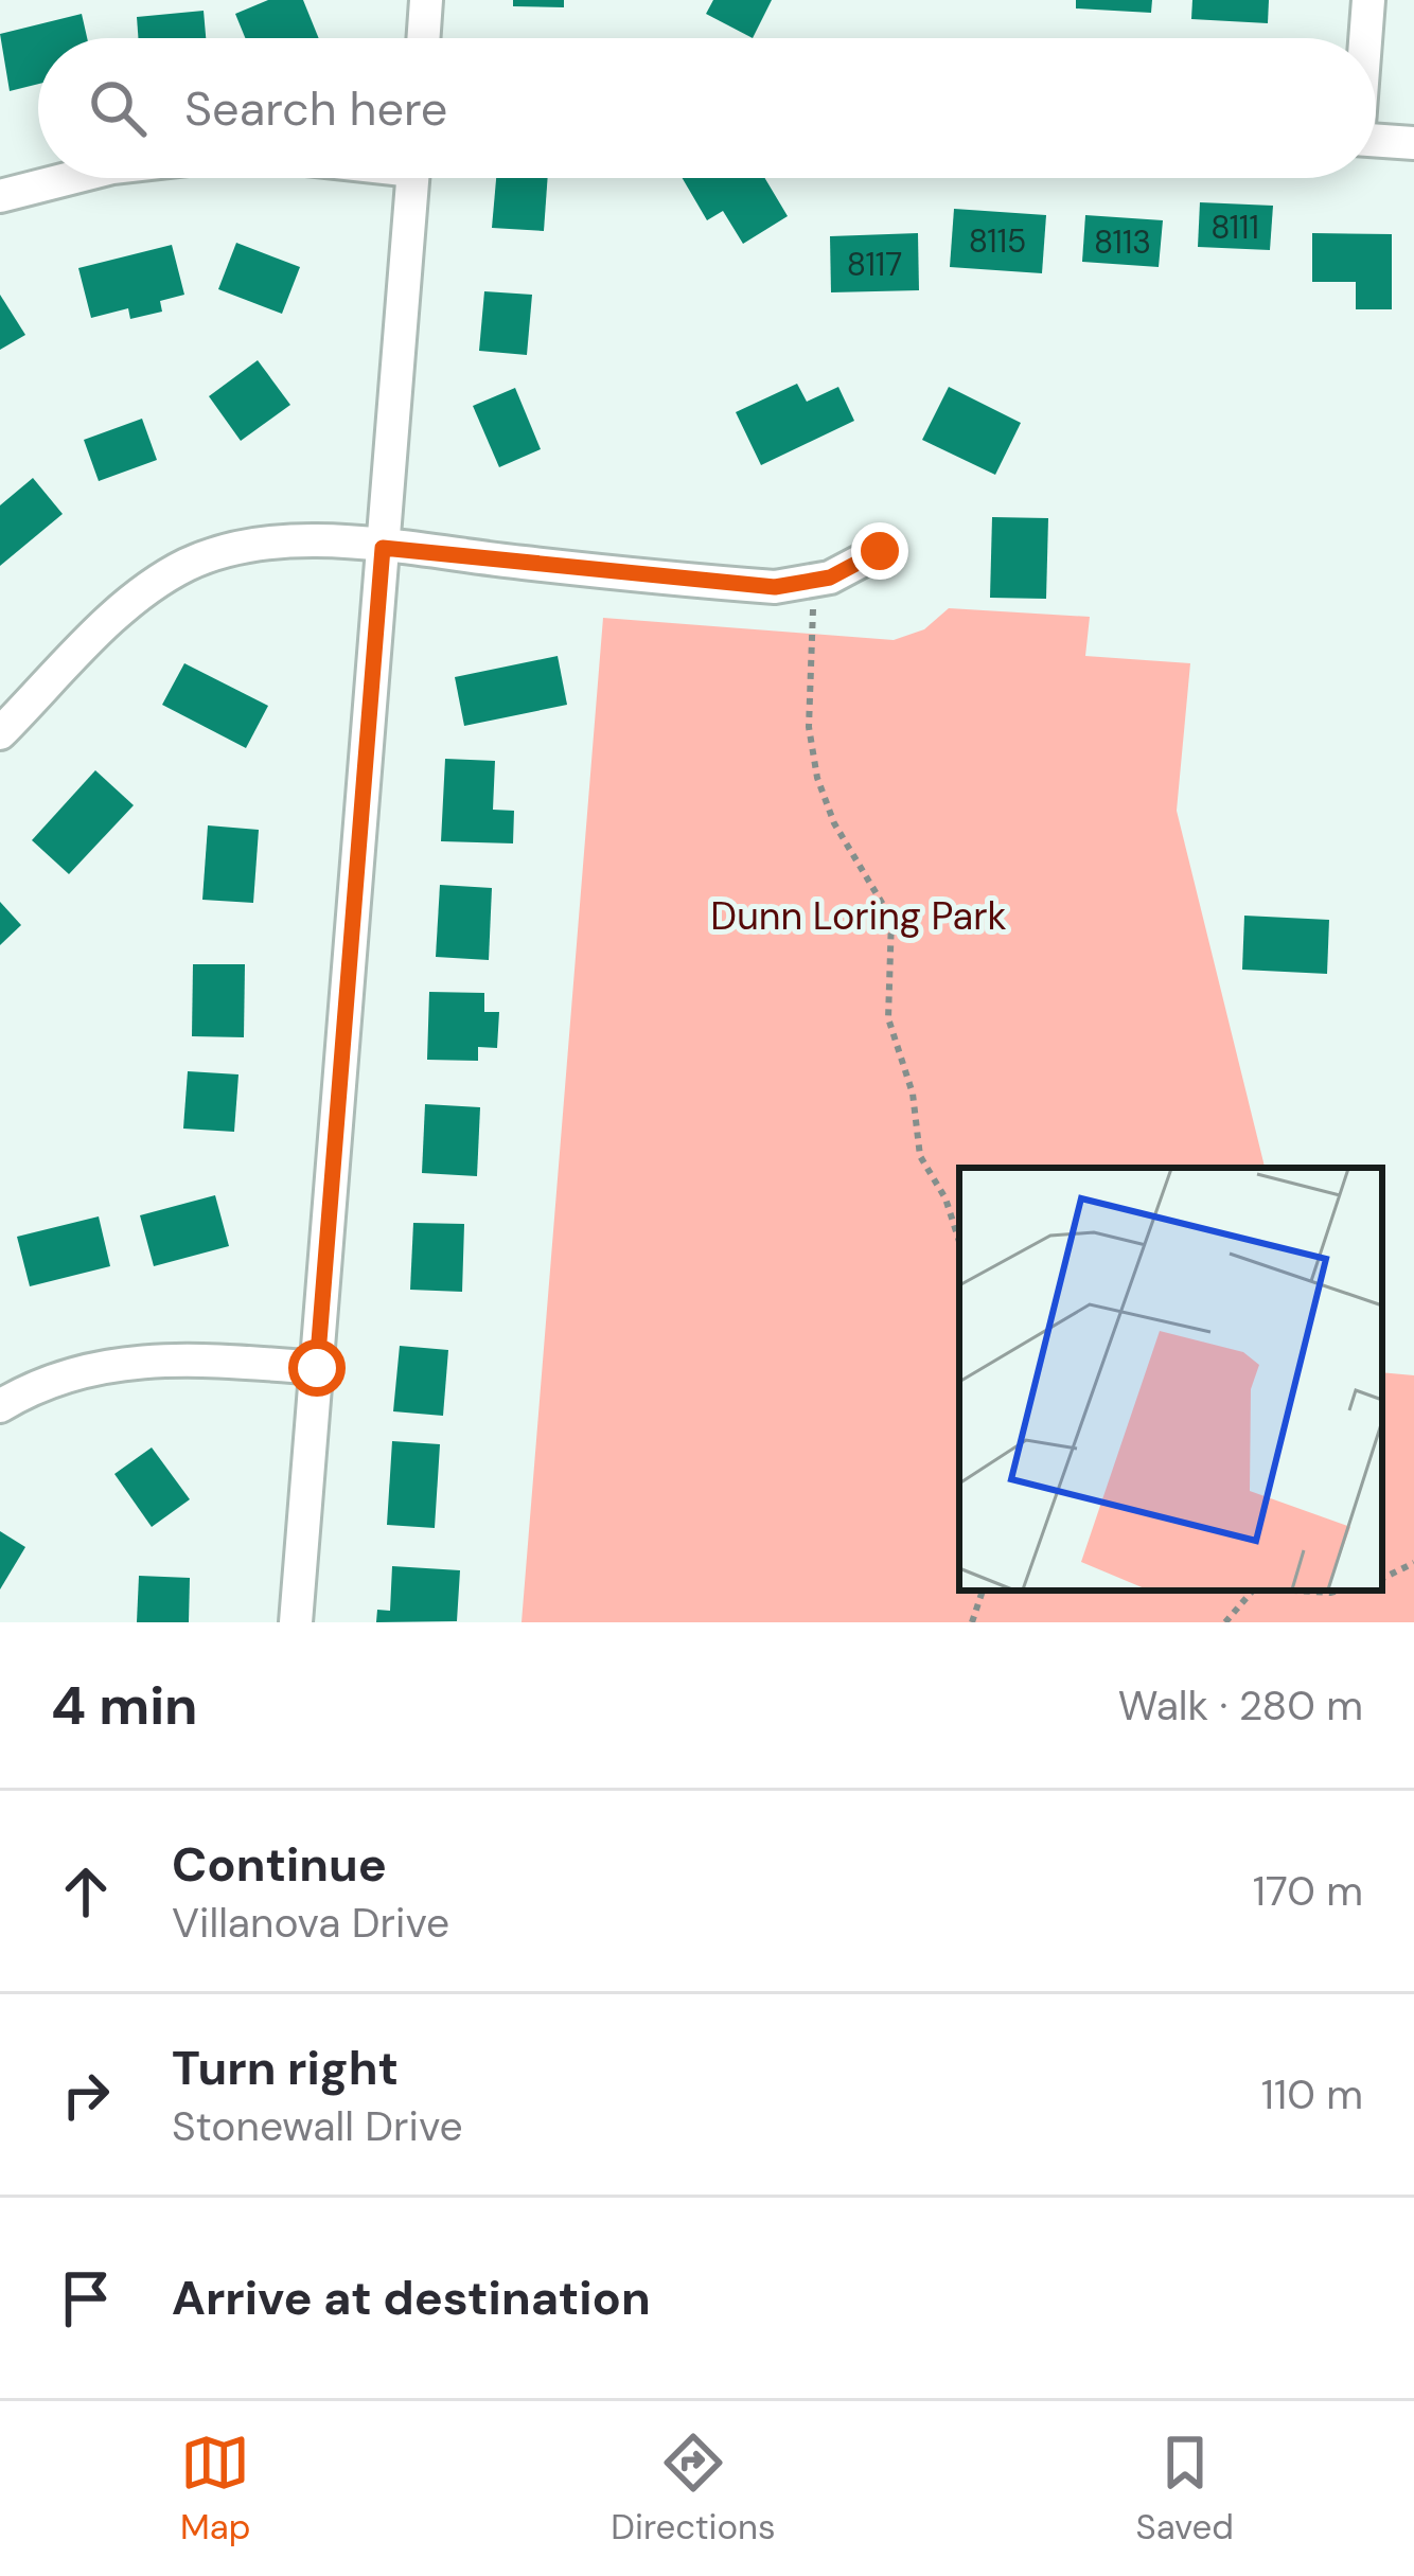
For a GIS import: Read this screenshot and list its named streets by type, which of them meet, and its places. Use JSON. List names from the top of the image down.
{
  "parks": ["Dunn Loring Park"],
  "house_numbers": [
    "8111",
    "8115",
    "8113",
    "8117"
  ],
  "page": {
    "search": "Search here",
    "heading": ["4 min", "Walk · 280 m"],
    "list": [
      ["Continue", "Villanova Drive", "170 m"],
      ["Turn right", "Stonewall Drive", "110 m"],
      "Arrive at destination"
    ],
    "nav": ["Map", "Directions", "Saved"]
  }
}
